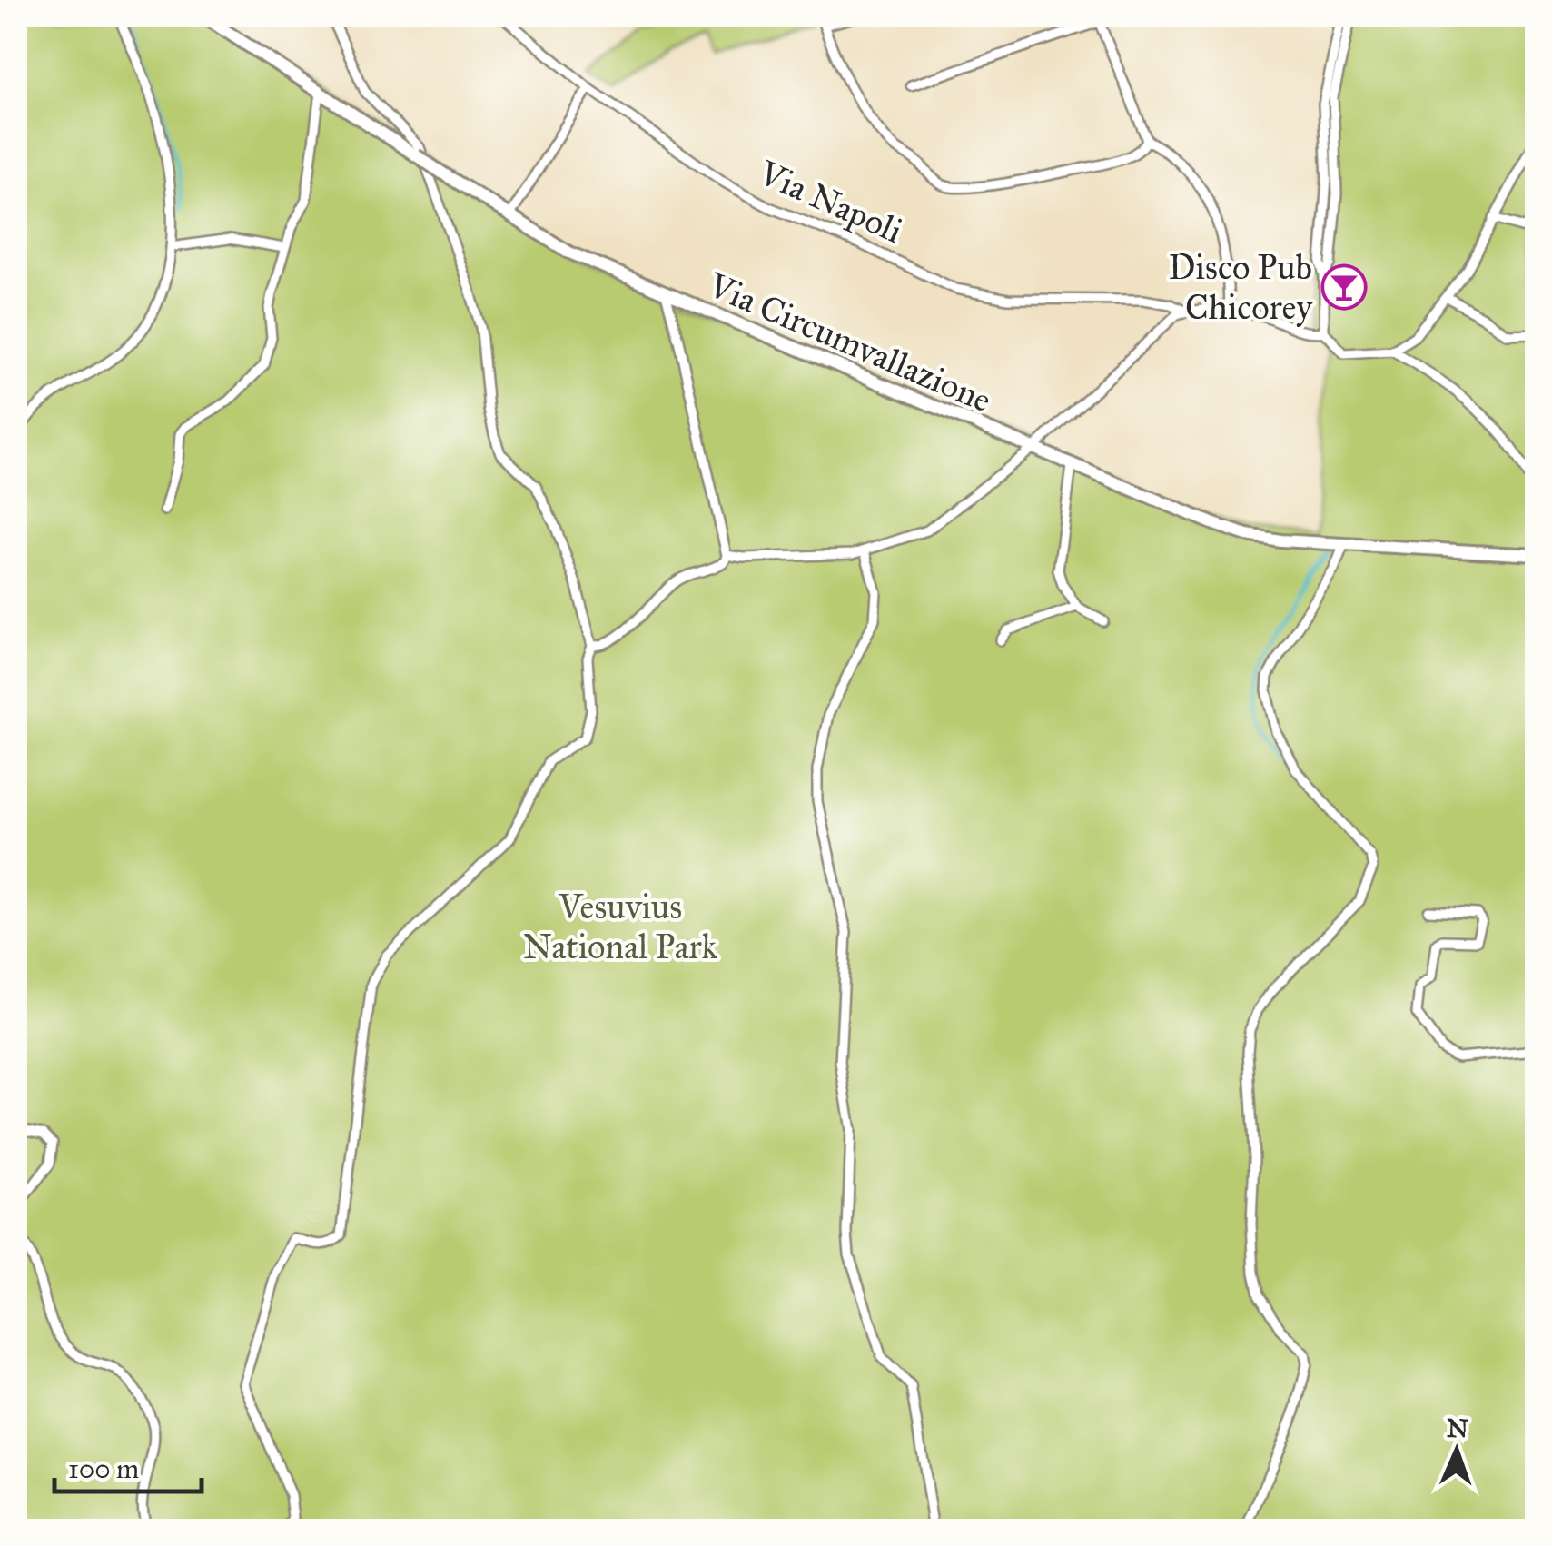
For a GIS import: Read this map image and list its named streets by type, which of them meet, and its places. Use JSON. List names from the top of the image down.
{
  "streets": {
    "main road": ["Via Circumvallazione"],
    "street": ["Via Napoli"]
  },
  "parks": ["Vesuvius National Park"],
  "places": {
    "bar": ["Disco Pub Chicorey"]
  },
  "scale_bar": "100 m",
  "north": "top"
}
